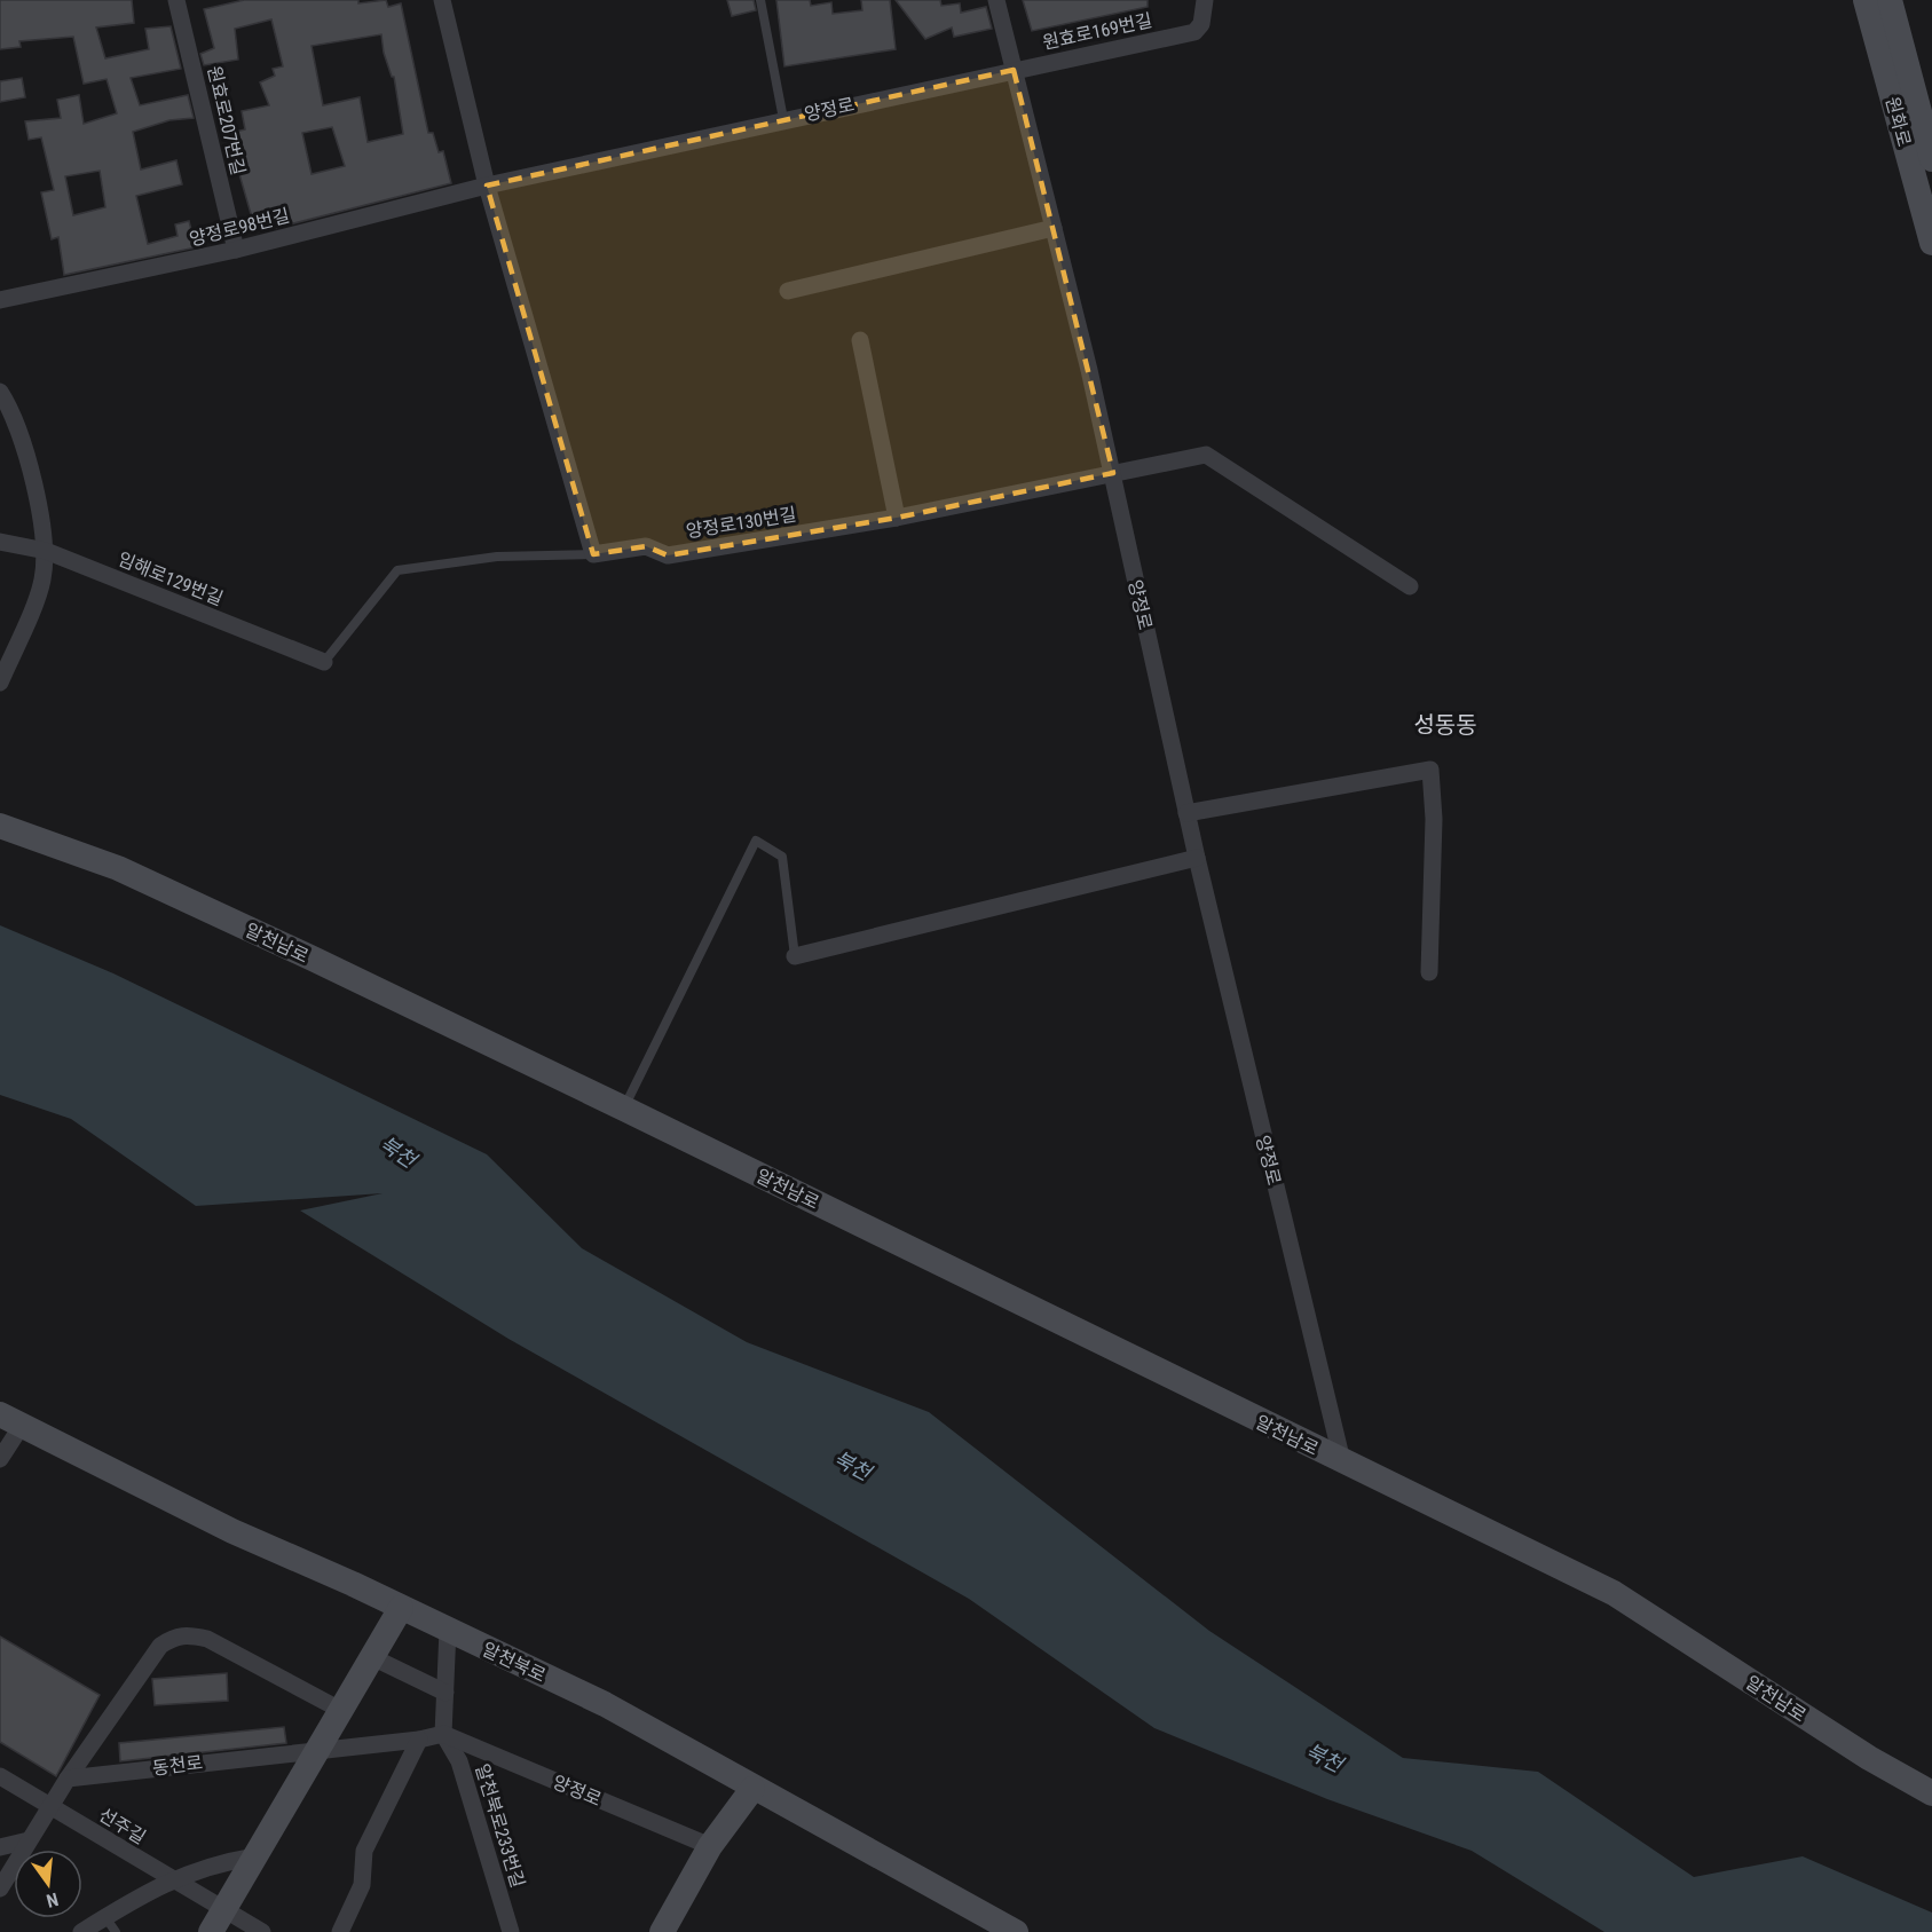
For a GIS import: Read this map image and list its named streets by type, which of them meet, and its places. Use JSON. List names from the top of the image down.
{
  "streets": {
    "street": [
      "원효로169번길",
      "양정로",
      "원효로207번길",
      "원화로",
      "양정로98번길",
      "양정로130번길",
      "임해로129번길",
      "알천남로",
      "알천북로",
      "동천로",
      "선주길",
      "알천북로233번길"
    ]
  },
  "crossings": [
    ["원효로169번길", "양정로"],
    ["양정로", "양정로98번길"],
    ["양정로", "양정로130번길"],
    ["양정로", "알천남로"],
    ["양정로", "동천로"],
    ["양정로", "알천북로233번길"],
    ["원효로207번길", "양정로98번길"],
    ["동천로", "알천북로233번길"]
  ],
  "districts": ["성동동"],
  "water": ["북천"],
  "north": "bottom"
}
